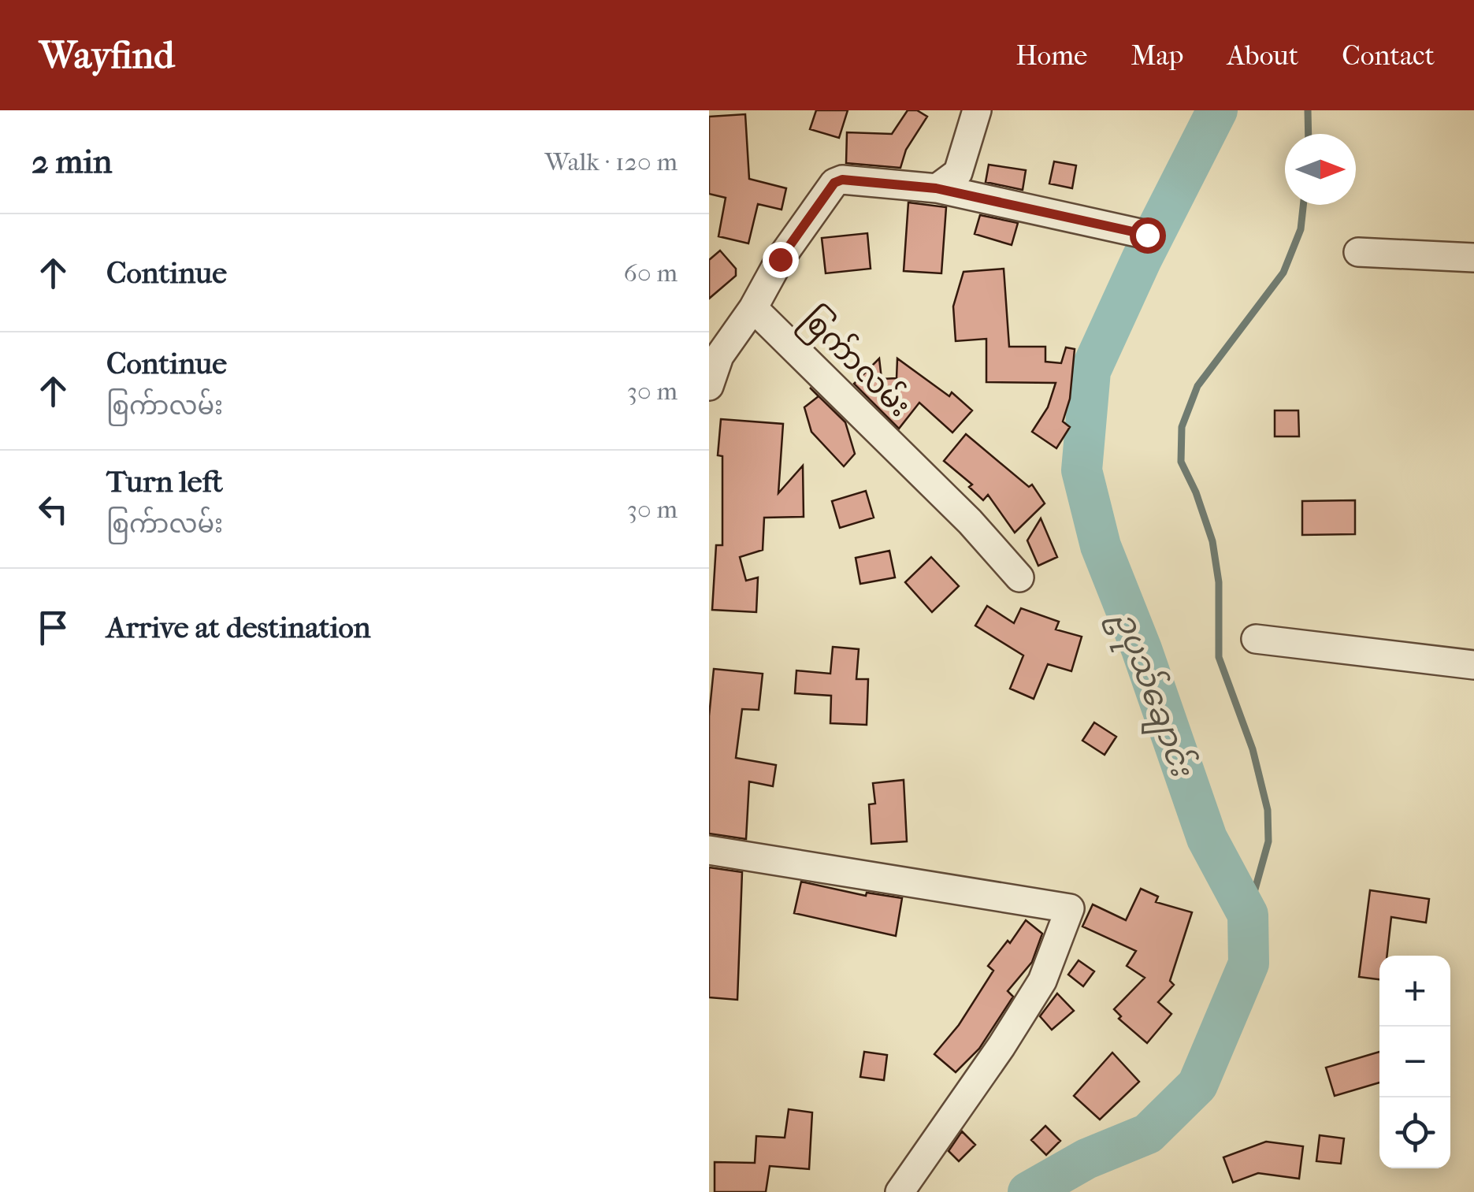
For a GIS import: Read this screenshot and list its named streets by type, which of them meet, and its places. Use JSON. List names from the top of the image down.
{
  "streets": {
    "street": ["စြက်ာလမ်း"]
  },
  "water": ["ဥပုသ်ချောင်း"],
  "north": "right",
  "page": {
    "header": "Wayfind",
    "nav": [
      "Home",
      "Map",
      "About",
      "Contact"
    ],
    "heading": ["2 min", "Walk · 120 m"],
    "list": [
      ["Continue", "60 m"],
      ["Continue", "စြက်ာလမ်း", "30 m"],
      ["Turn left", "စြက်ာလမ်း", "30 m"],
      "Arrive at destination"
    ],
    "map_buttons": ["+", "−"]
  }
}
